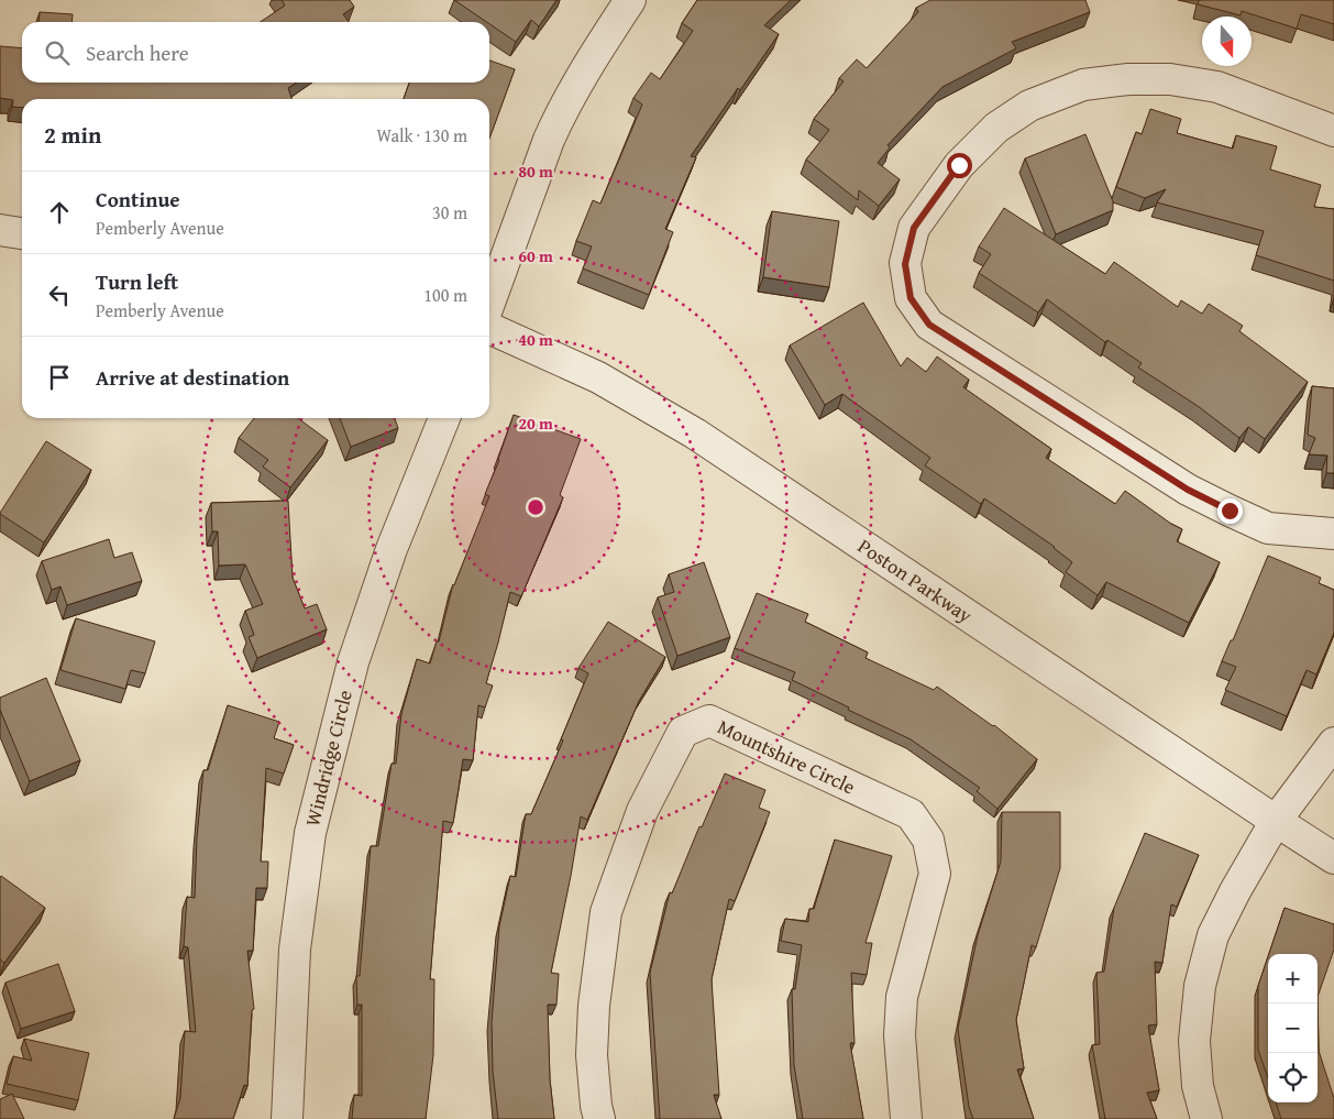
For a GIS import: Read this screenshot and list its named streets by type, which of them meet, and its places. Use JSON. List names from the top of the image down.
{
  "streets": {
    "street": ["Poston Parkway", "Mountshire Circle", "Windridge Circle"]
  },
  "north": "bottom",
  "page": {
    "search": "Search here",
    "heading": ["2 min", "Walk · 130 m"],
    "list": [
      ["Continue", "Pemberly Avenue", "30 m"],
      ["Turn left", "Pemberly Avenue", "100 m"],
      "Arrive at destination"
    ],
    "map_buttons": ["+", "−"]
  },
  "rings": [
    "80 m",
    "60 m",
    "40 m",
    "20 m"
  ]
}
